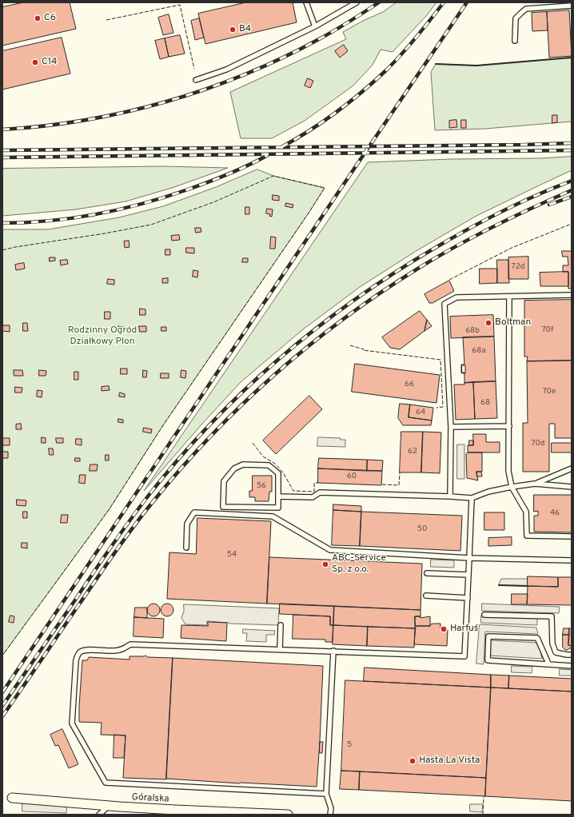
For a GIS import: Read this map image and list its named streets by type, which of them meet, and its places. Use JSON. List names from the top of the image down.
{
  "streets": {
    "street": ["Góralska"]
  },
  "parks": ["Rodzinny Ogród Działkowy Plon"],
  "places": [
    "C6",
    "B4",
    "C14",
    "Boltman",
    "ABC-Service Sp. z o.o.",
    "Harfuś",
    "Hasta La Vista"
  ],
  "house_numbers": [
    "72d",
    "70f",
    "68b",
    "68a",
    "66",
    "70e",
    "68",
    "64",
    "70d",
    "62",
    "60",
    "56",
    "46",
    "50",
    "54",
    "5"
  ]
}
